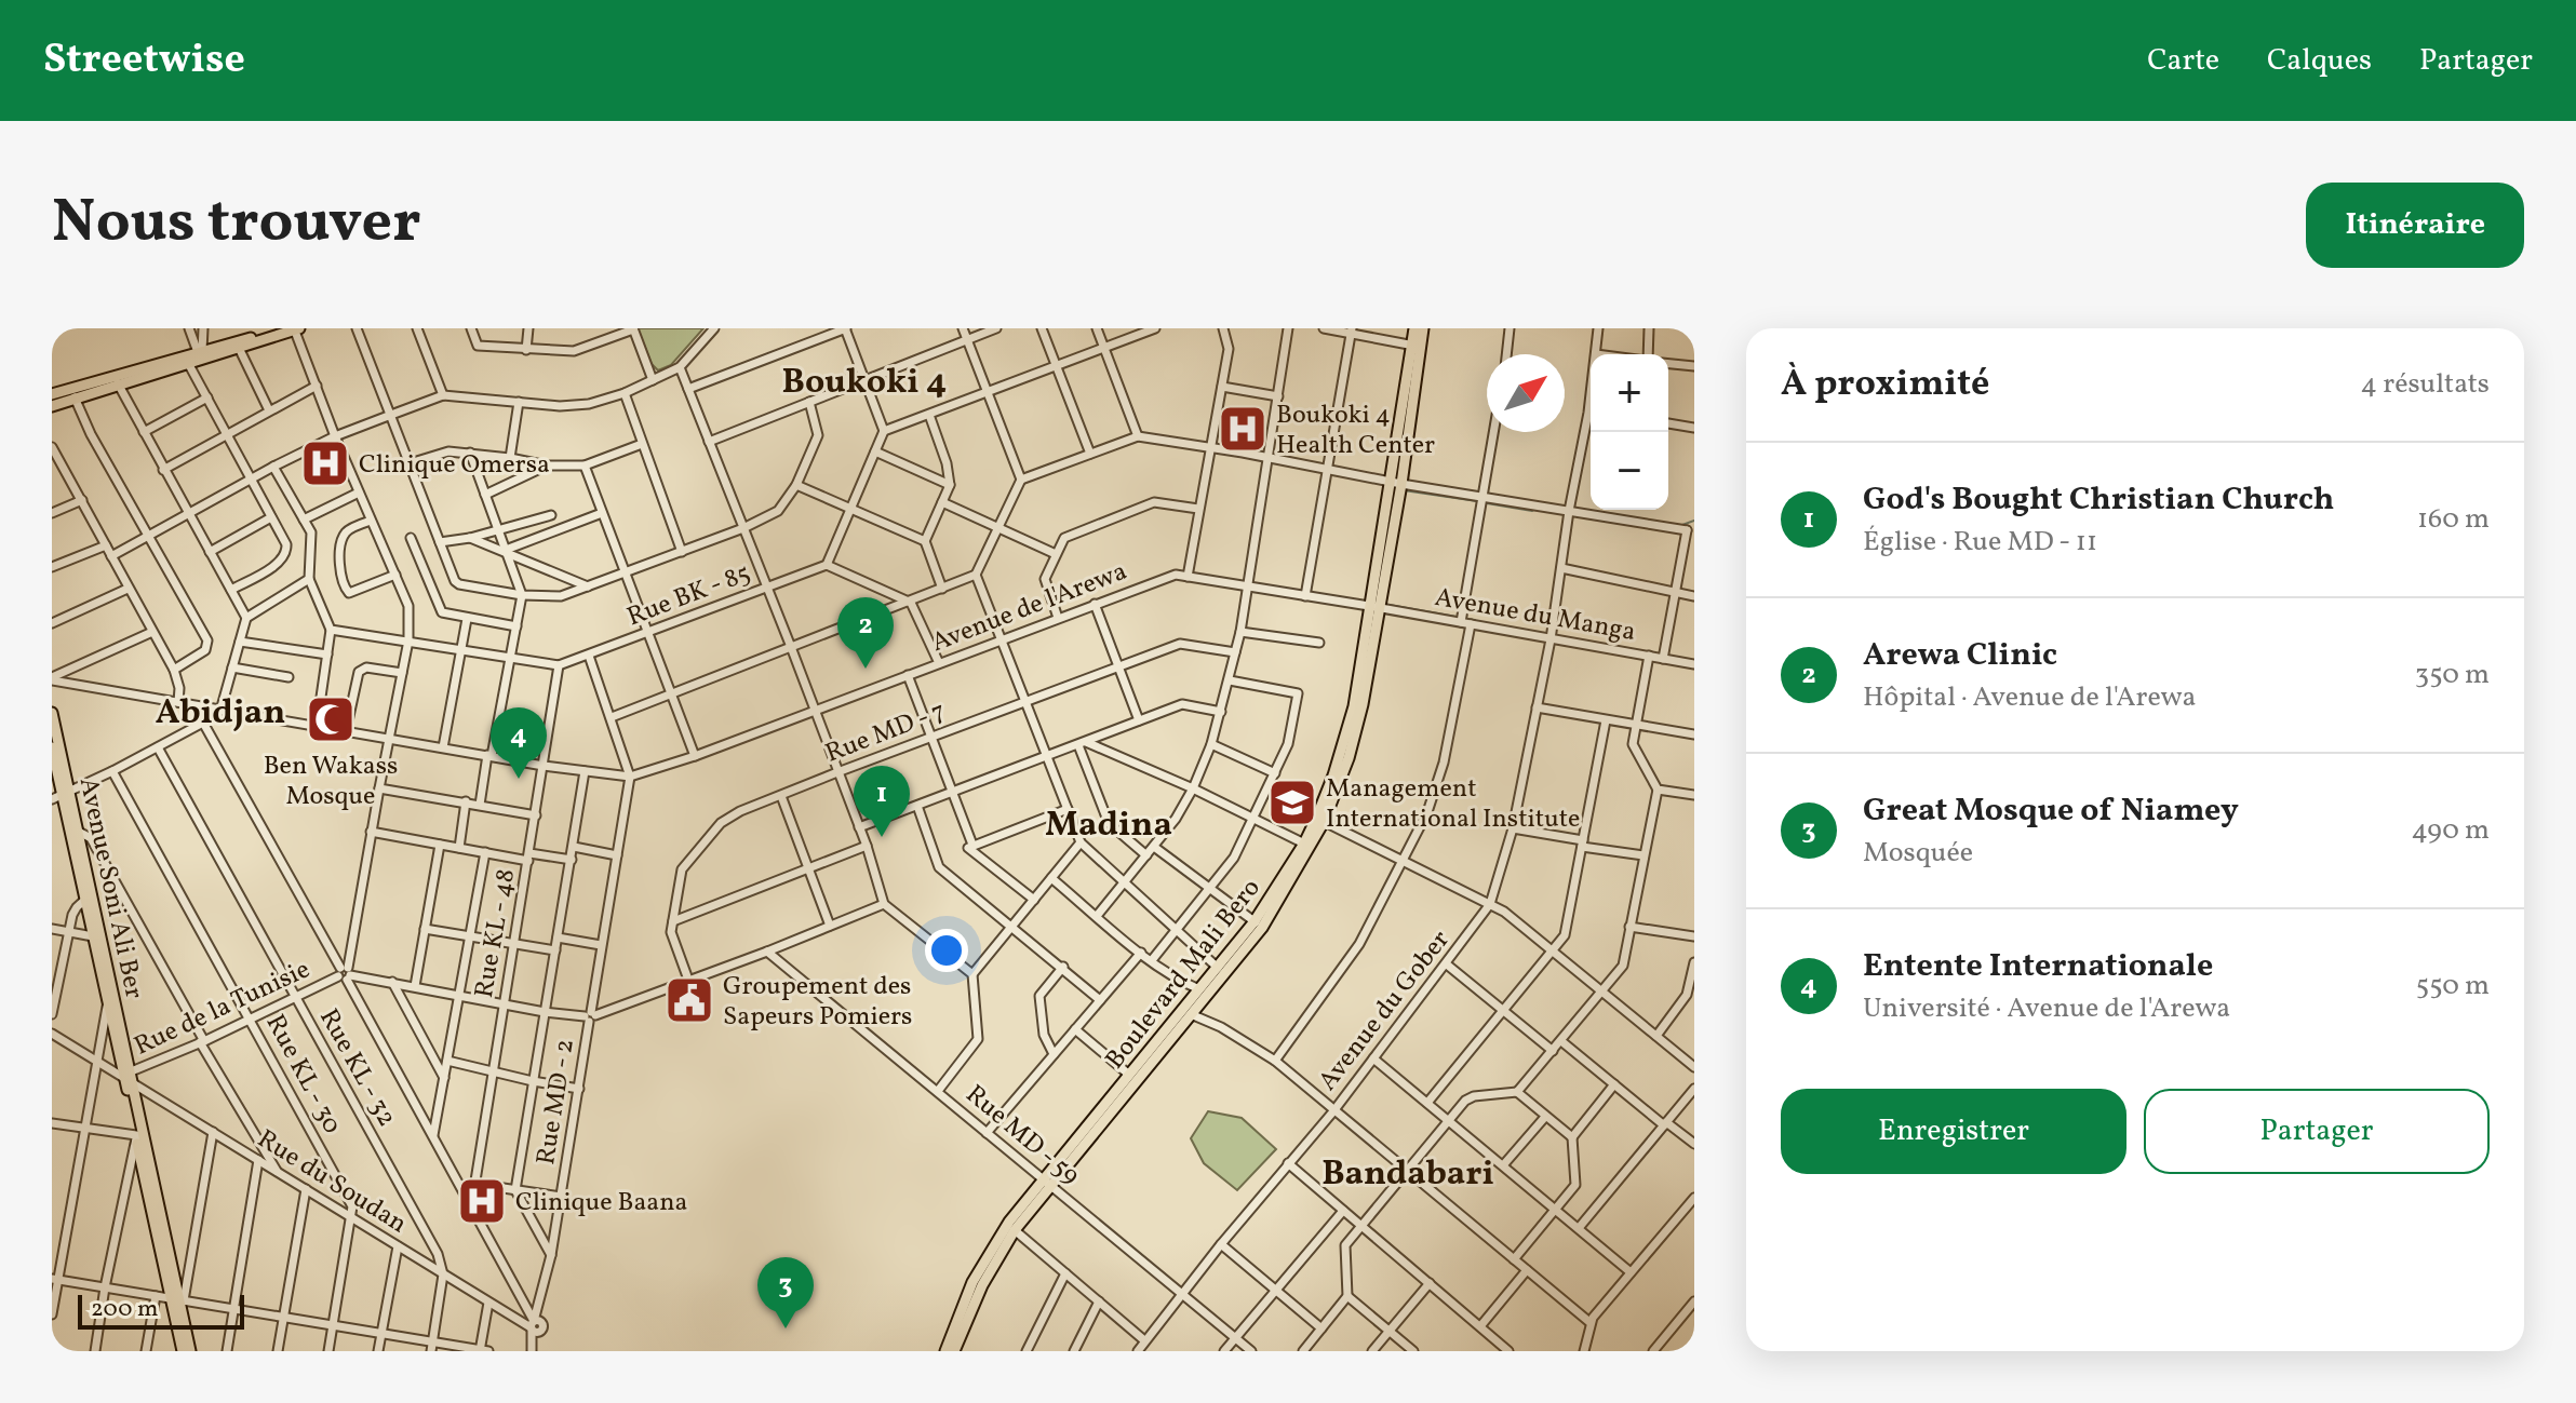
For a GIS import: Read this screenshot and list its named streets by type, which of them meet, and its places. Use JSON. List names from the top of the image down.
{
  "streets": {
    "main road": ["Avenue Soni Ali Ber", "Boulevard Mali Bero"],
    "street": [
      "Rue BK - 85",
      "Avenue de l'Arewa",
      "Avenue du Manga",
      "Rue MD - 7",
      "Rue KL - 48",
      "Rue de la Tunisie",
      "Avenue du Gober",
      "Rue KL - 32",
      "Rue KL - 30",
      "Rue MD - 2",
      "Rue MD - 59",
      "Rue du Soudan"
    ]
  },
  "crossings": [
    ["Rue BK - 85", "Rue KL - 48"],
    ["Avenue de l'Arewa", "Avenue du Manga"],
    ["Avenue de l'Arewa", "Rue KL - 48"],
    ["Avenue de l'Arewa", "Boulevard Mali Bero"],
    ["Avenue de l'Arewa", "Rue MD - 2"],
    ["Avenue du Manga", "Boulevard Mali Bero"],
    ["Avenue du Manga", "Avenue du Gober"],
    ["Avenue Soni Ali Ber", "Rue de la Tunisie"],
    ["Avenue Soni Ali Ber", "Rue du Soudan"],
    ["Boulevard Mali Bero", "Rue MD - 59"],
    ["Rue de la Tunisie", "Rue KL - 32"],
    ["Rue de la Tunisie", "Rue KL - 30"],
    ["Rue de la Tunisie", "Rue du Soudan"],
    ["Avenue du Gober", "Rue MD - 59"],
    ["Rue KL - 32", "Rue du Soudan"],
    ["Rue KL - 30", "Rue du Soudan"],
    ["Rue MD - 2", "Rue du Soudan"]
  ],
  "districts": [
    "Boukoki 4",
    "Abidjan",
    "Madina",
    "Bandabari"
  ],
  "places": {
    "hospital": ["Boukoki 4 Health Center", "Clinique Omersa", "Clinique Baana"],
    "mosque": ["Ben Wakass Mosque"],
    "school or university": ["Management International Institute"],
    "public building": ["Groupement des Sapeurs Pomiers"]
  },
  "scale_bar": "200 m",
  "north": "top right",
  "page": {
    "header": "Streetwise",
    "nav": ["Carte", "Calques", "Partager"],
    "title": "Nous trouver",
    "buttons": [
      "Itinéraire",
      ["Enregistrer", "Partager"]
    ],
    "heading": ["À proximité", "4 résultats"],
    "map_buttons": ["+", "−"],
    "list": [
      {
        "mark": "1",
        "name": "God's Bought Christian Church",
        "note": "Église · Rue MD - 11",
        "value": "160 m"
      },
      {
        "mark": "2",
        "name": "Arewa Clinic",
        "note": "Hôpital · Avenue de l'Arewa",
        "value": "350 m"
      },
      {
        "mark": "3",
        "name": "Great Mosque of Niamey",
        "note": "Mosquée",
        "value": "490 m"
      },
      {
        "mark": "4",
        "name": "Entente Internationale",
        "note": "Université · Avenue de l'Arewa",
        "value": "550 m"
      }
    ],
    "pins": [
      "2",
      "4",
      "1",
      "3"
    ],
    "scale": "200 m"
  }
}
